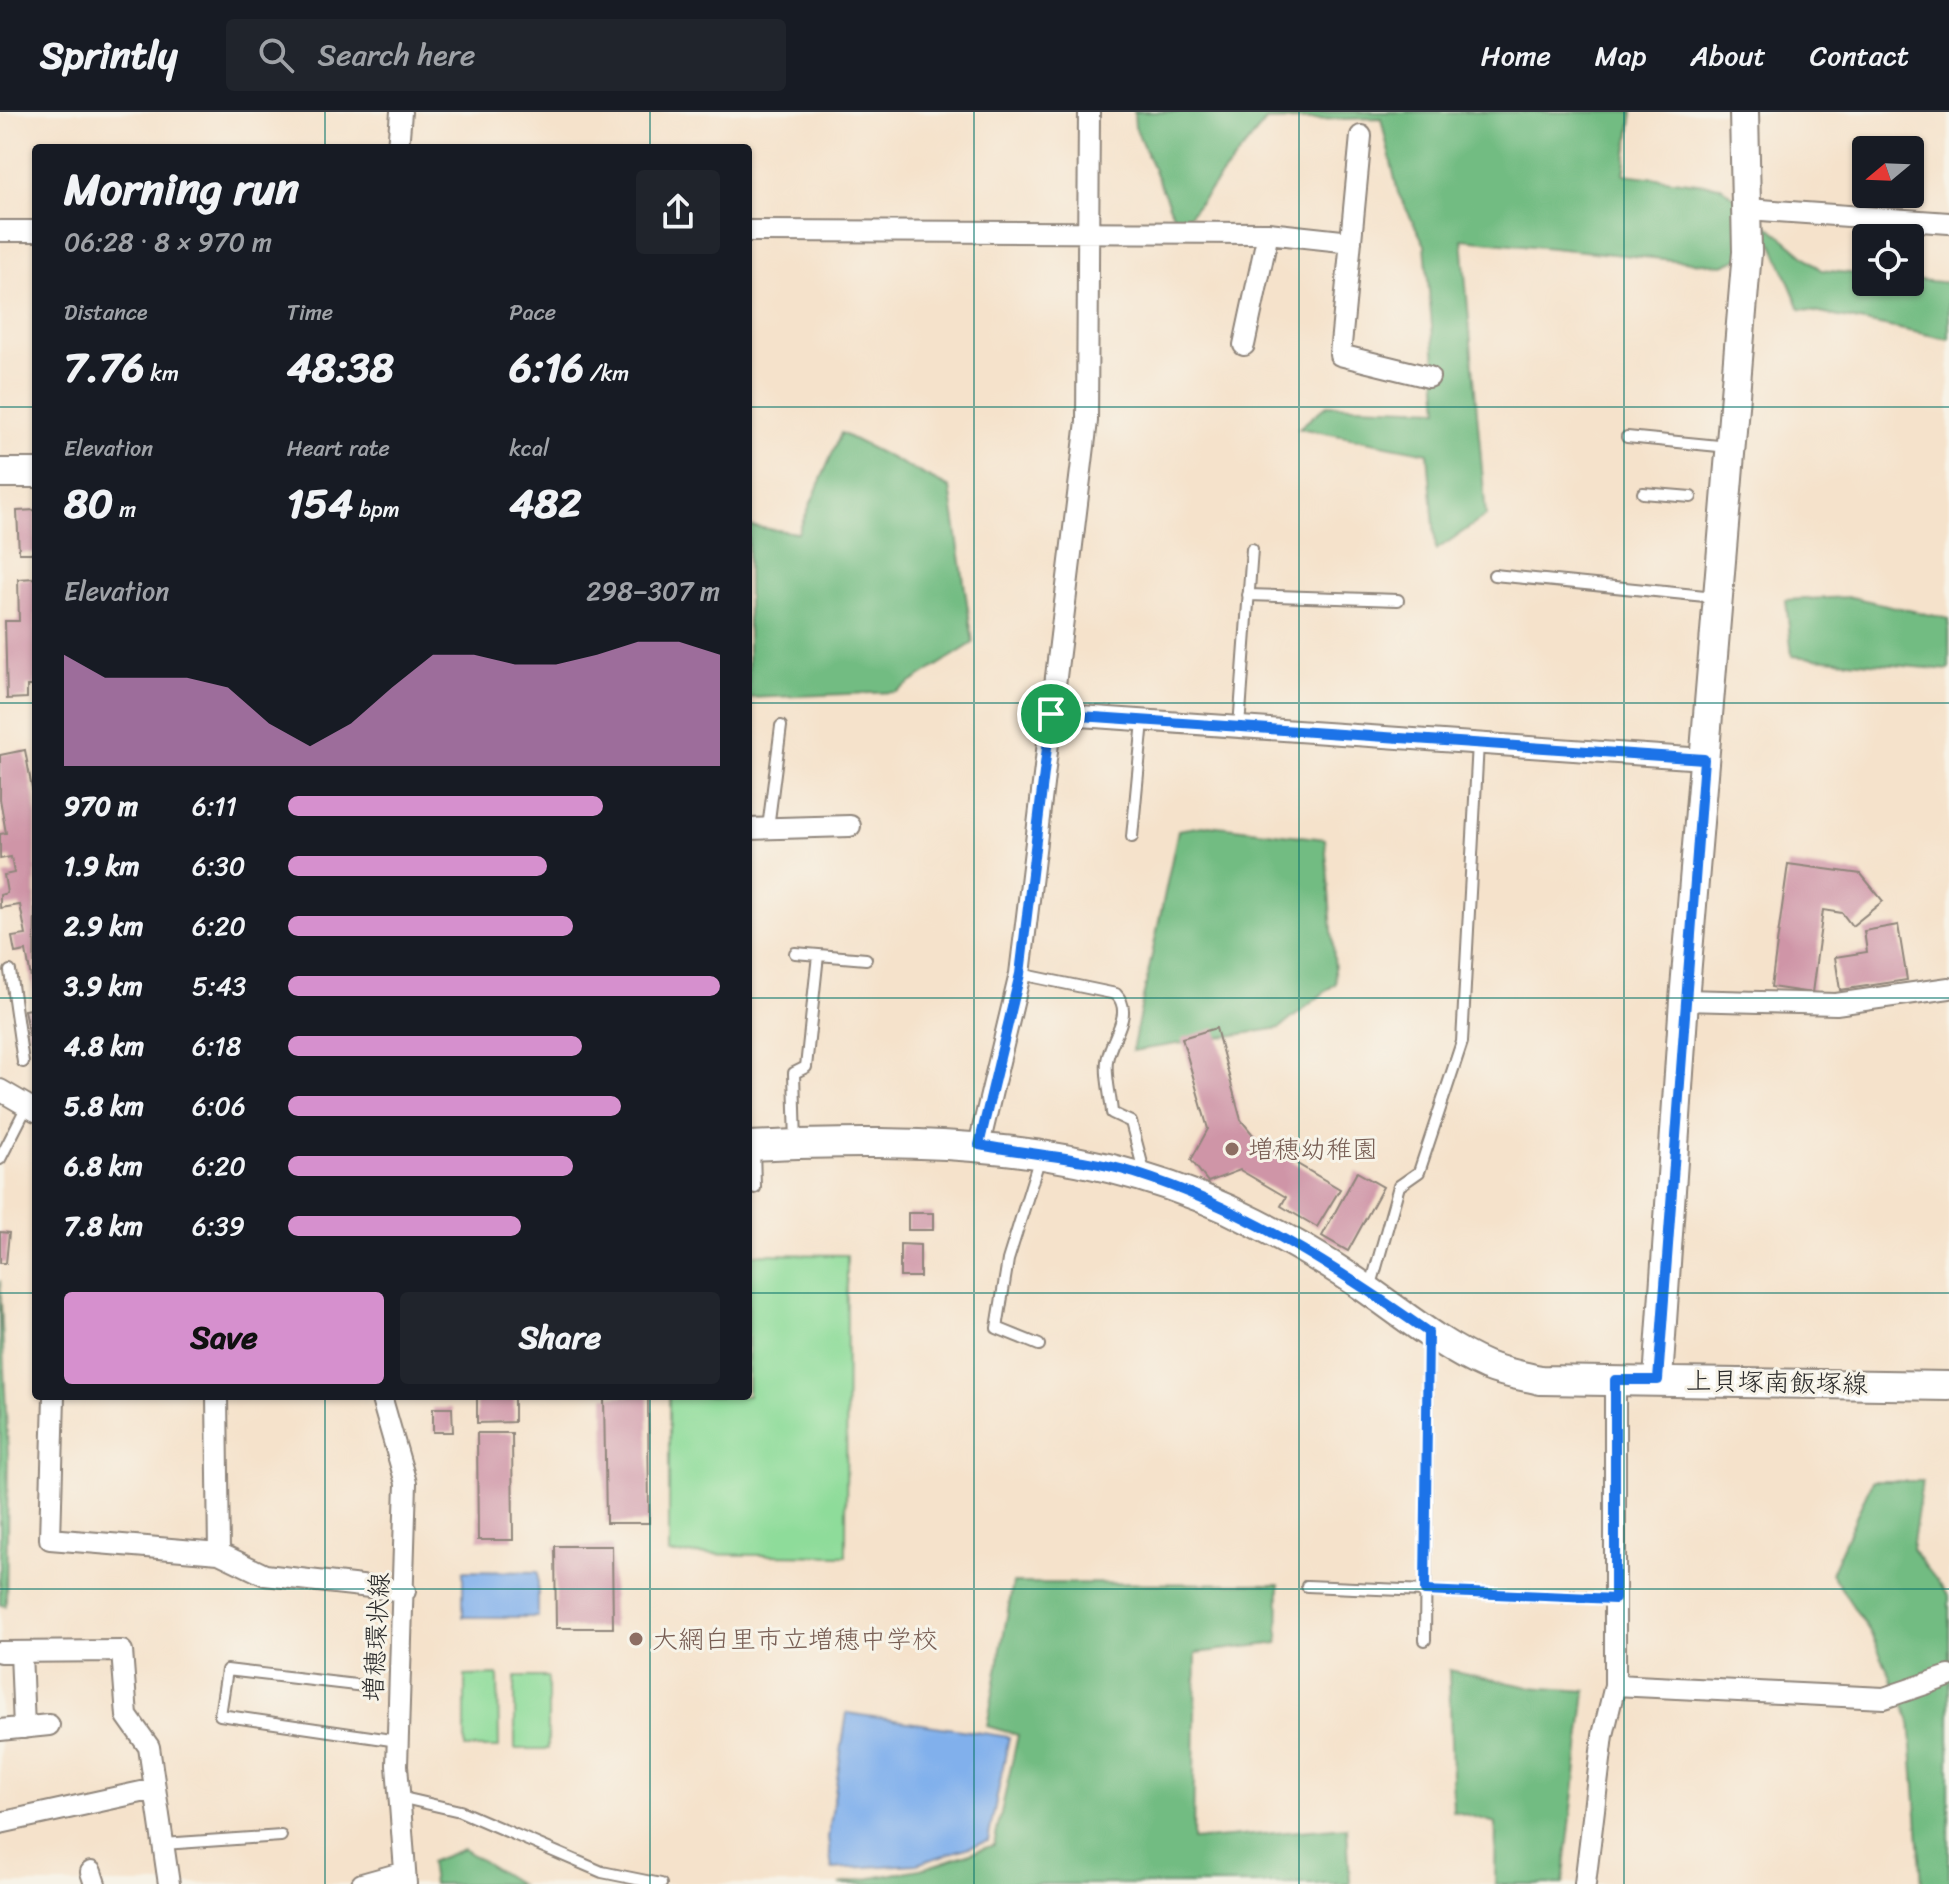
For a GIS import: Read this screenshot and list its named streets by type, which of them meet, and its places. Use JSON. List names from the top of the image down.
{
  "streets": {
    "street": ["上貝塚南飯塚線", "増穂環状線"]
  },
  "places": ["増穂幼稚園", "大網白里市立増穂中学校"],
  "north": "left",
  "page": {
    "header": "Sprintly",
    "search": "Search here",
    "nav": [
      "Home",
      "Map",
      "About",
      "Contact"
    ],
    "heading": ["Morning run", "06:28 · 8 × 970 m"],
    "stats": [
      ["Distance", "7.76 km"],
      ["Time", "48:38"],
      ["Pace", "6:16 /km"],
      ["Elevation", "80 m"],
      ["Heart rate", "154 bpm"],
      ["kcal", "482"]
    ],
    "chart": ["Elevation", "298–307 m"],
    "list": [
      {
        "name": "970 m",
        "note": "6:11"
      },
      {
        "name": "1.9 km",
        "note": "6:30"
      },
      {
        "name": "2.9 km",
        "note": "6:20"
      },
      {
        "name": "3.9 km",
        "note": "5:43"
      },
      {
        "name": "4.8 km",
        "note": "6:18"
      },
      {
        "name": "5.8 km",
        "note": "6:06"
      },
      {
        "name": "6.8 km",
        "note": "6:20"
      },
      {
        "name": "7.8 km",
        "note": "6:39"
      }
    ],
    "buttons": ["Save", "Share"]
  }
}
